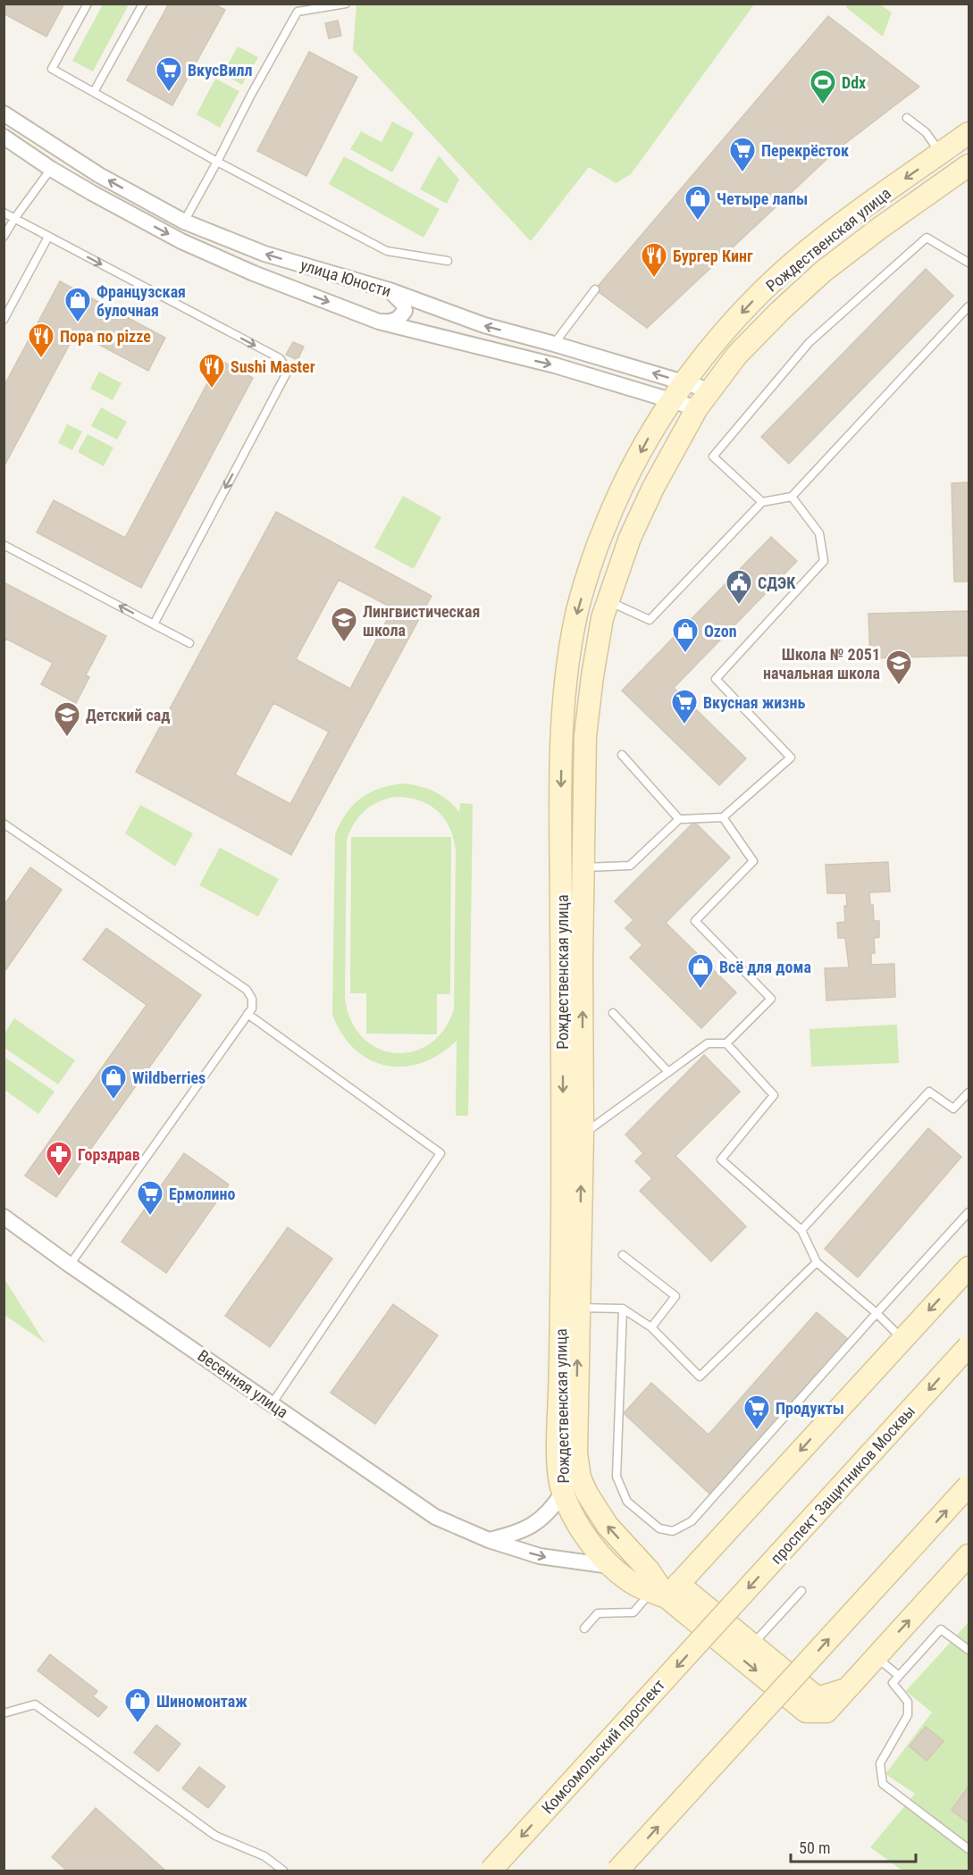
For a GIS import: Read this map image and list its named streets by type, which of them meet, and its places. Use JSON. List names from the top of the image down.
{
  "streets": {
    "street": [
      "Рождественская улица",
      "улица Юности",
      "Весенняя улица",
      "проспект Защитников Москвы",
      "Комсомольский проспект"
    ]
  },
  "crossings": [
    ["Рождественская улица", "улица Юности"],
    ["Рождественская улица", "Весенняя улица"],
    ["проспект Защитников Москвы", "Комсомольский проспект"]
  ],
  "places": {
    "supermarket": [
      "ВкусВилл",
      "Перекрёсток",
      "Вкусная жизнь",
      "Ермолино",
      "Продукты"
    ],
    "sports": ["Ddx"],
    "shop": [
      "Четыре лапы",
      "Французская булочная",
      "Ozon",
      "Всё для дома",
      "Wildberries",
      "Шиномонтаж"
    ],
    "restaurant": ["Бургер Кинг", "Пора по pizze", "Sushi Master"],
    "public building": ["СДЭК"],
    "school or university": ["Лингвистическая школа", "Школа № 2051 начальная школа", "Детский сад"],
    "pharmacy": ["Горздрав"]
  },
  "scale_bar": "50 m"
}
